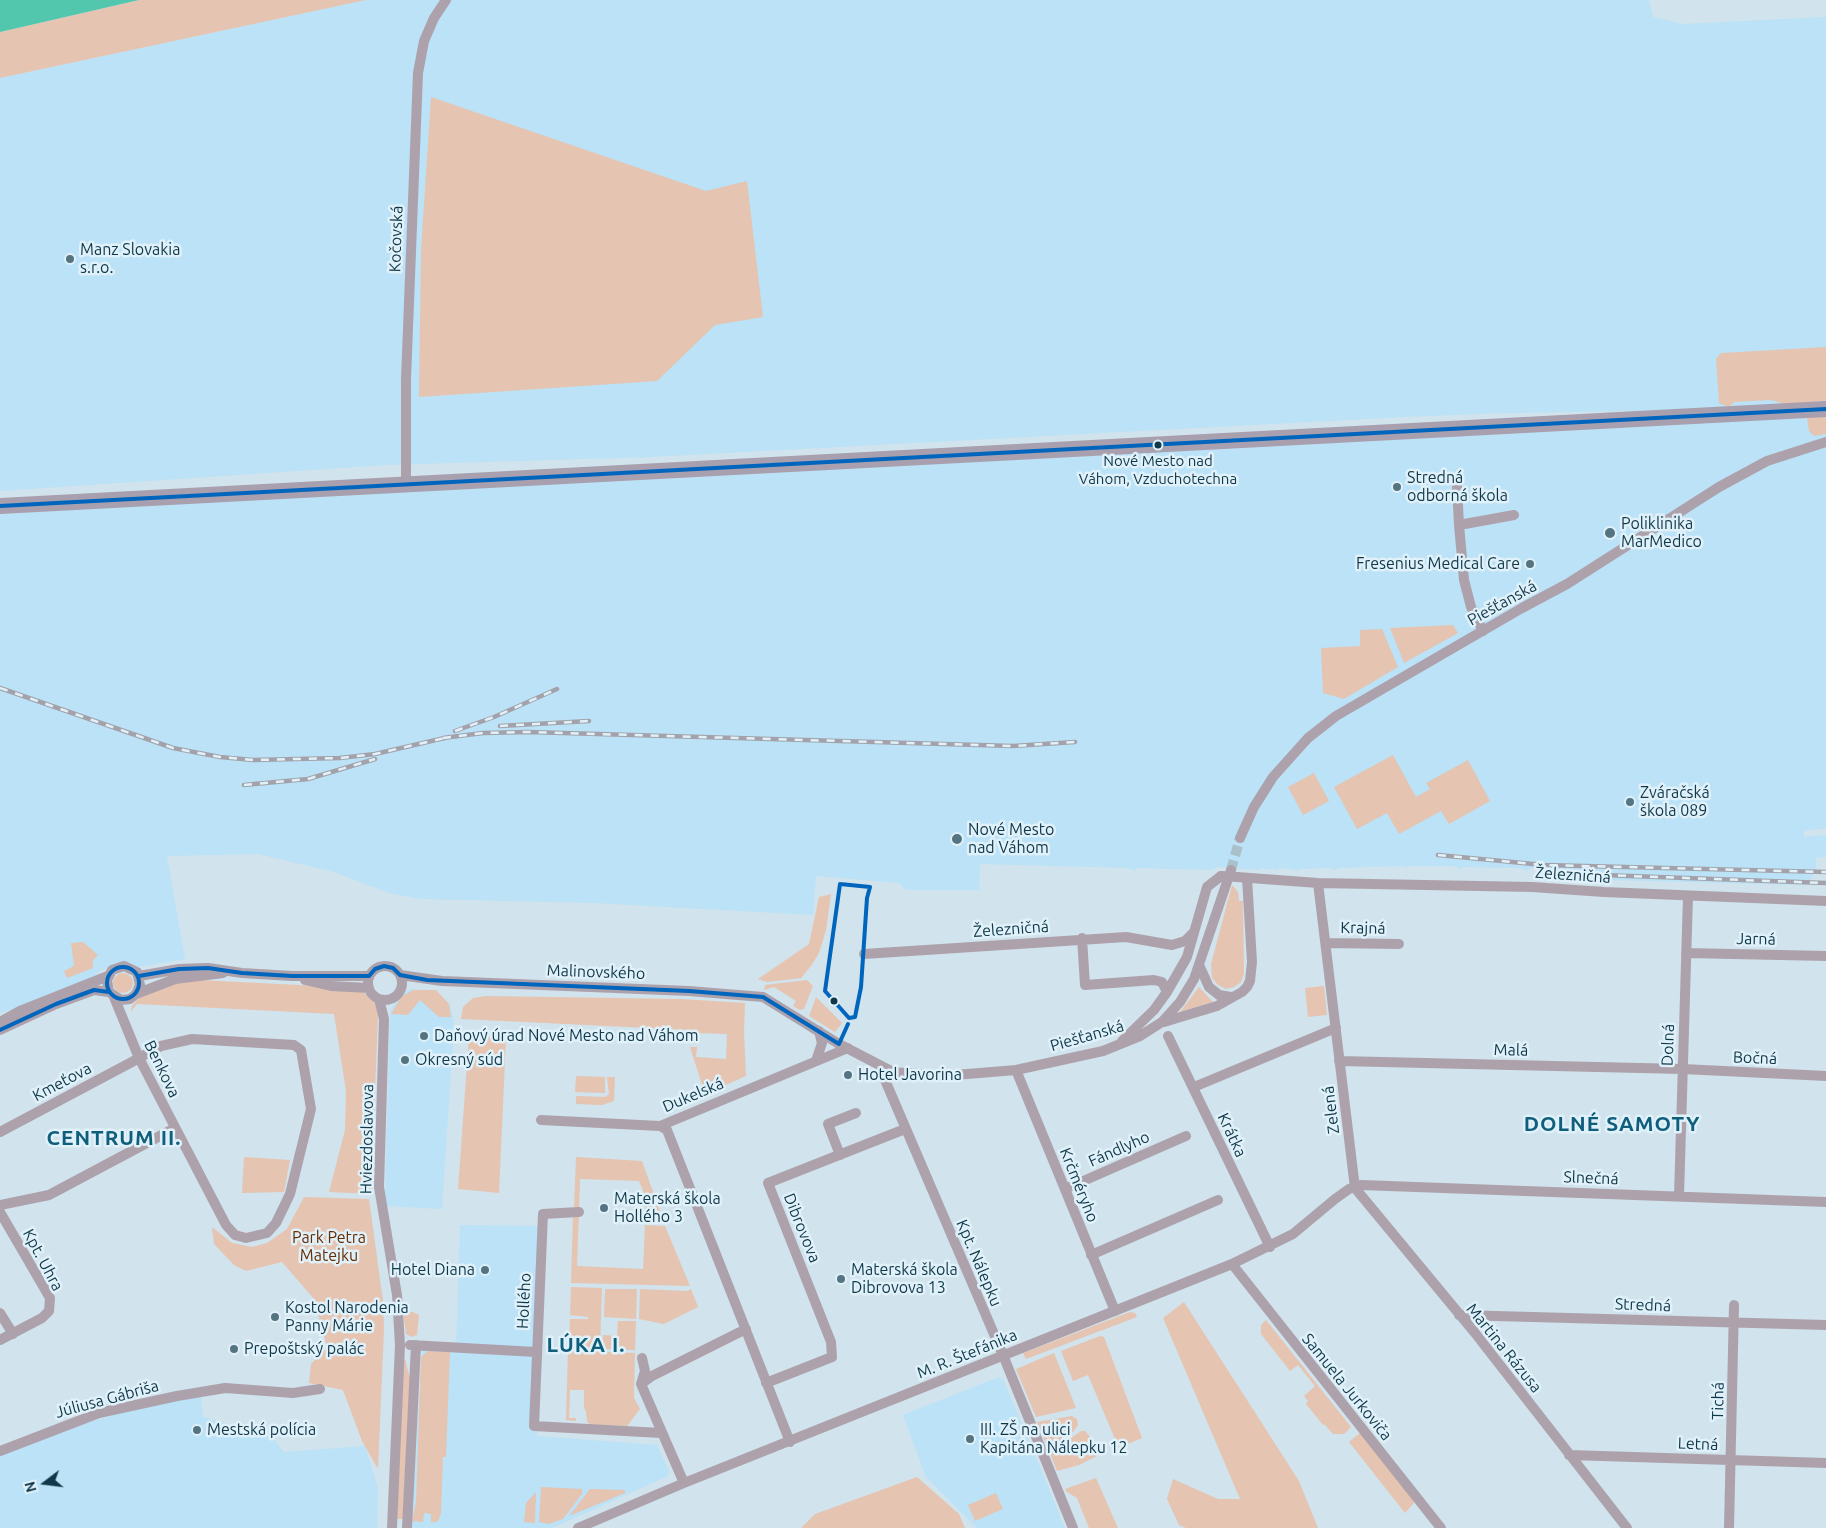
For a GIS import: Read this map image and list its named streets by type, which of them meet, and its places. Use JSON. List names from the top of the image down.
{
  "streets": {
    "street": [
      "Kočovská",
      "Piešťanská",
      "Železničná",
      "Krajná",
      "Jarná",
      "Malinovského",
      "Dolná",
      "Malá",
      "Bočná",
      "Benkova",
      "Kmeťova",
      "Dukelská",
      "Zelená",
      "Krátka",
      "Hviezdoslavova",
      "Fándlyho",
      "Slnečná",
      "Krčméryho",
      "Dibrovova",
      "Kpt. Uhra",
      "Kpt. Nálepku",
      "Hollého",
      "Stredná",
      "Martina Rázusa",
      "M. R. Štefánika",
      "Samuela Jurkoviča",
      "Júliusa Gábriša",
      "Tichá",
      "Letná"
    ]
  },
  "crossings": [
    ["Piešťanská", "Železničná"],
    ["Piešťanská", "Malinovského"],
    ["Piešťanská", "Dukelská"],
    ["Piešťanská", "Krčméryho"],
    ["Piešťanská", "Kpt. Nálepku"],
    ["Železničná", "Dolná"],
    ["Železničná", "Zelená"],
    ["Krajná", "Zelená"],
    ["Jarná", "Dolná"],
    ["Malinovského", "Hviezdoslavova"],
    ["Dolná", "Malá"],
    ["Dolná", "Bočná"],
    ["Dolná", "Slnečná"],
    ["Malá", "Bočná"],
    ["Malá", "Zelená"],
    ["Benkova", "Kmeťova"],
    ["Zelená", "Slnečná"],
    ["Zelená", "Martina Rázusa"],
    ["Zelená", "M. R. Štefánika"],
    ["Krátka", "M. R. Štefánika"],
    ["Fándlyho", "Krčméryho"],
    ["Slnečná", "Martina Rázusa"],
    ["Slnečná", "M. R. Štefánika"],
    ["Krčméryho", "M. R. Štefánika"],
    ["Dibrovova", "Kpt. Nálepku"],
    ["Kpt. Nálepku", "M. R. Štefánika"],
    ["Stredná", "Martina Rázusa"],
    ["Stredná", "Tichá"],
    ["Martina Rázusa", "M. R. Štefánika"],
    ["Martina Rázusa", "Letná"],
    ["M. R. Štefánika", "Samuela Jurkoviča"],
    ["Tichá", "Letná"]
  ],
  "districts": ["DOLNÉ SAMOTY", "CENTRUM II.", "LÚKA I."],
  "parks": ["Park Petra Matejku"],
  "places": [
    "Manz Slovakia s.r.o.",
    "Nové Mesto nad Váhom, Vzduchotechna",
    "Stredná odborná škola",
    "Poliklinika MarMedico",
    "Fresenius Medical Care",
    "Zváračská škola 089",
    "Nové Mesto nad Váhom",
    "Daňový úrad Nové Mesto nad Váhom",
    "Okresný súd",
    "Hotel Javorina",
    "Materská škola Hollého 3",
    "Hotel Diana",
    "Materská škola Dibrovova 13",
    "Kostol Narodenia Panny Márie",
    "Prepoštský palác",
    "Mestská polícia",
    "III. ZŠ na ulici Kapitána Nálepku 12"
  ],
  "north": "left"
}
